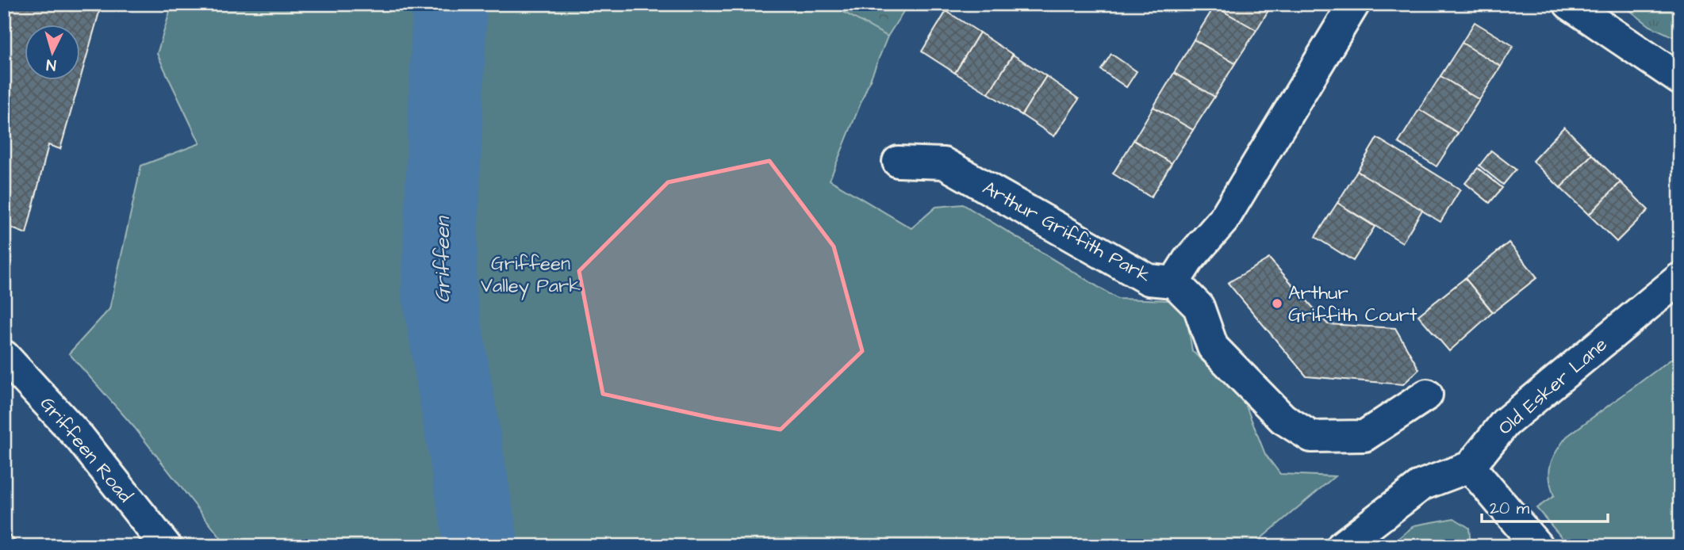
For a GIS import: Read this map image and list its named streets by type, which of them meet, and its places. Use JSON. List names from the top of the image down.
{
  "streets": {
    "street": ["Arthur Griffith Park", "Old Esker Lane", "Griffeen Road"]
  },
  "water": ["Griffeen"],
  "parks": ["Griffeen Valley Park"],
  "places": ["Arthur Griffith Court"],
  "scale_bar": "20 m",
  "north": "bottom"
}
